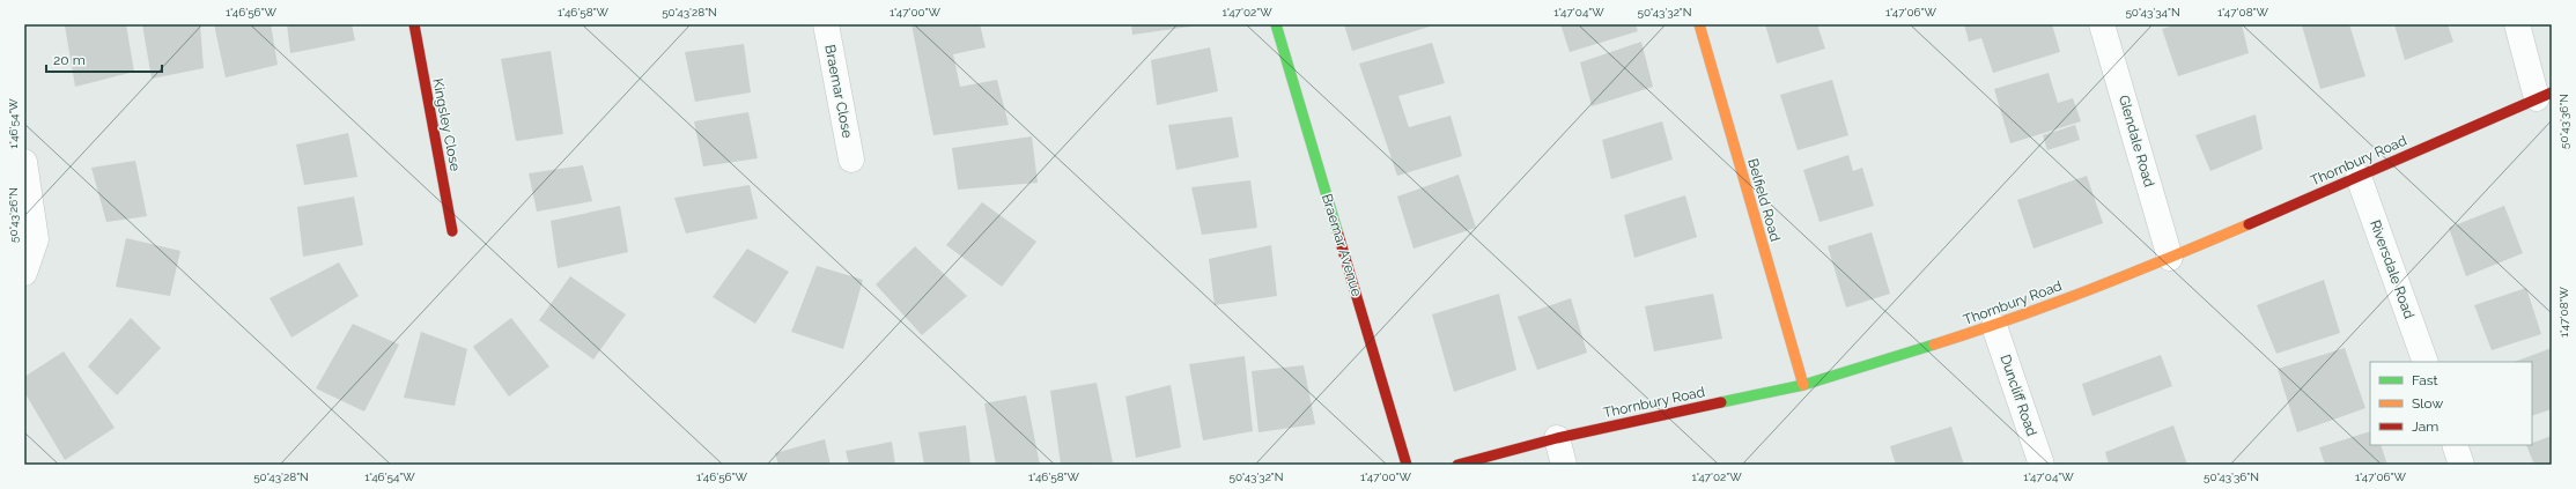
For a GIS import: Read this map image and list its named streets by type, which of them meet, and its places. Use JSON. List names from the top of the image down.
{
  "streets": {
    "street": [
      "Braemar Close",
      "Kingsley Close",
      "Glendale Road",
      "Thornbury Road",
      "Belfield Road",
      "Braemar Avenue",
      "Riversdale Road",
      "Duncliff Road"
    ]
  },
  "crossings": [
    ["Glendale Road", "Thornbury Road"],
    ["Thornbury Road", "Belfield Road"],
    ["Thornbury Road", "Riversdale Road"],
    ["Thornbury Road", "Duncliff Road"]
  ],
  "legend": ["Fast", "Slow", "Jam"],
  "scale_bar": "20 m",
  "coordinates": [
    "1°46'56\"W",
    "1°46'58\"W",
    "50°43'28\"N",
    "1°47'00\"W",
    "1°47'02\"W",
    "1°47'04\"W",
    "50°43'32\"N",
    "1°47'06\"W",
    "50°43'34\"N",
    "1°47'08\"W",
    "50°43'36\"N",
    "1°46'54\"W",
    "50°43'26\"N"
  ]
}
